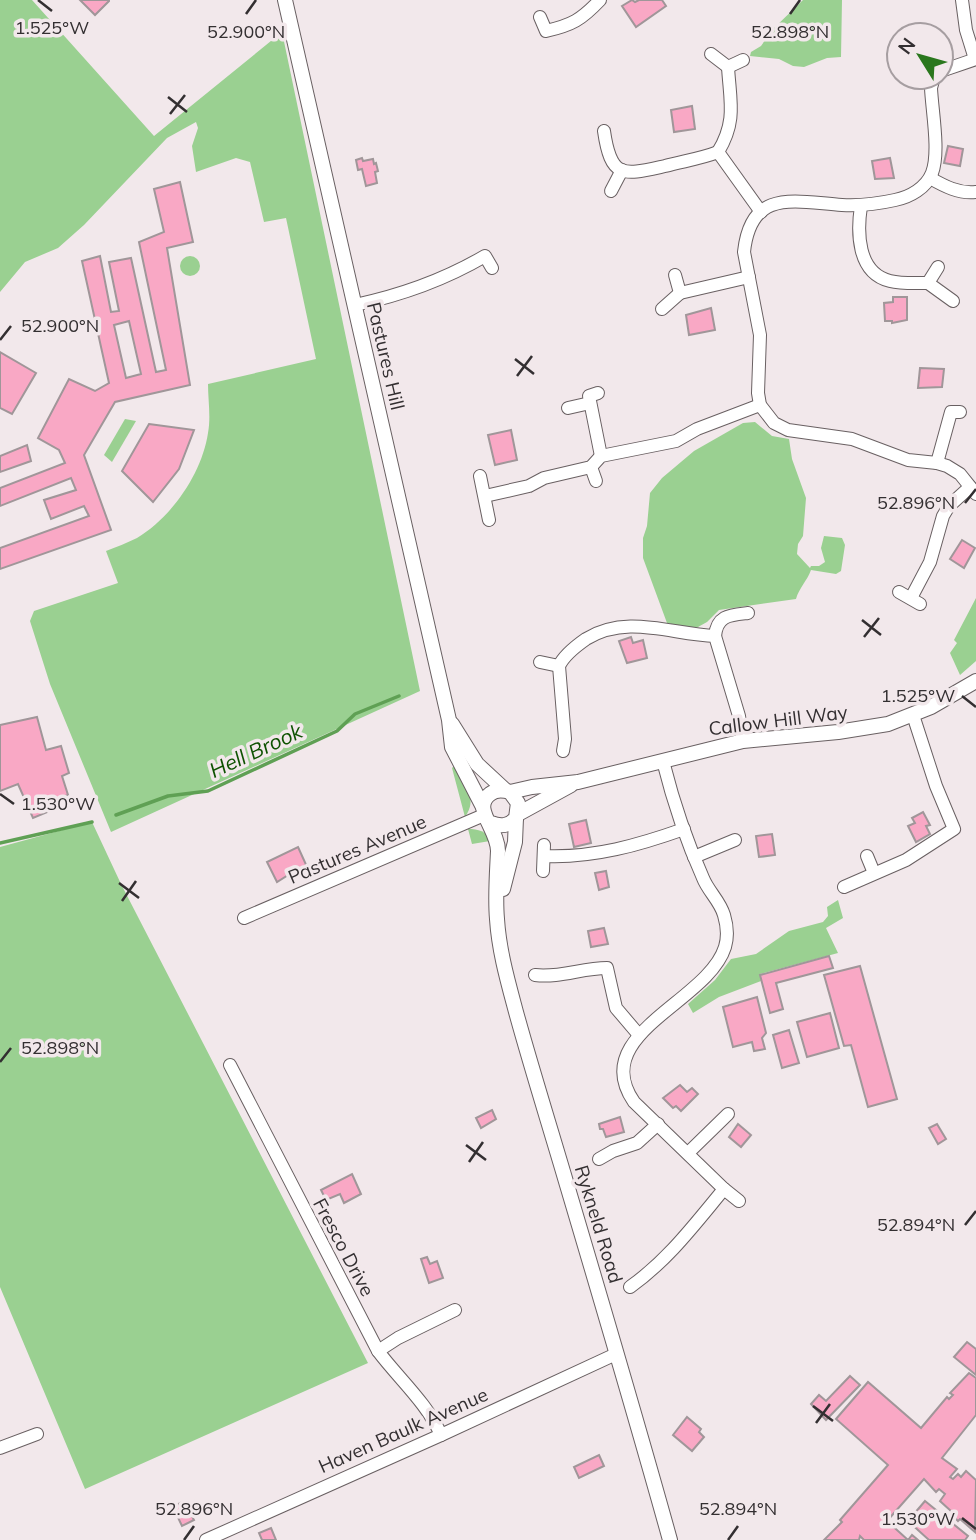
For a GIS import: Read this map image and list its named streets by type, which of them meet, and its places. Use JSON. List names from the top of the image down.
{
  "streets": {
    "street": [
      "Pastures Hill",
      "Callow Hill Way",
      "Pastures Avenue",
      "Rykneld Road",
      "Fresco Drive",
      "Haven Baulk Avenue"
    ]
  },
  "crossings": [
    ["Pastures Hill", "Callow Hill Way"],
    ["Pastures Hill", "Pastures Avenue"],
    ["Pastures Hill", "Rykneld Road"],
    ["Callow Hill Way", "Pastures Avenue"],
    ["Callow Hill Way", "Rykneld Road"],
    ["Pastures Avenue", "Rykneld Road"],
    ["Rykneld Road", "Haven Baulk Avenue"],
    ["Fresco Drive", "Haven Baulk Avenue"]
  ],
  "water": ["Hell Brook"],
  "north": "top left",
  "coordinates": [
    "1.525°W",
    "52.900°N",
    "52.898°N",
    "52.896°N",
    "1.530°W",
    "52.894°N"
  ]
}
